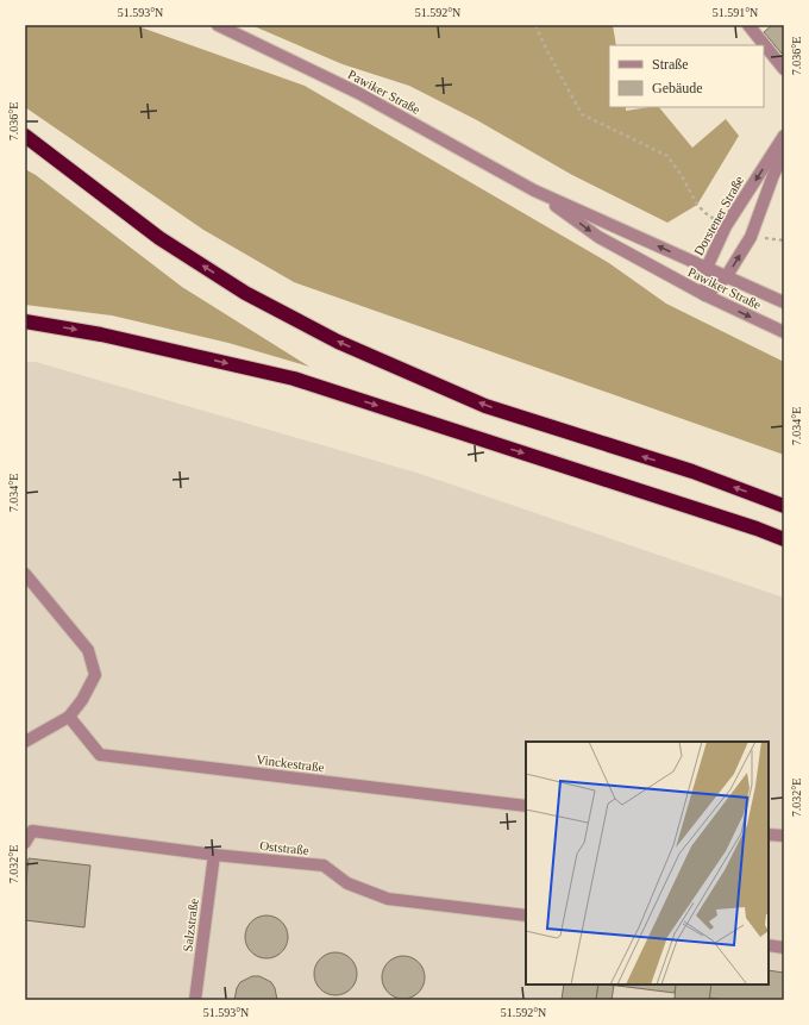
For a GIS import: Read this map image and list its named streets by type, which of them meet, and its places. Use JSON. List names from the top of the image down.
{
  "streets": {
    "street": [
      "Pawiker Straße",
      "Dorstener Straße",
      "Vinckestraße",
      "Oststraße",
      "Salzstraße"
    ]
  },
  "crossings": [
    ["Pawiker Straße", "Dorstener Straße"],
    ["Oststraße", "Salzstraße"]
  ],
  "legend": ["Straße", "Gebäude"],
  "coordinates": [
    "51.593°N",
    "51.592°N",
    "51.591°N",
    "7.036°E",
    "7.034°E",
    "7.032°E"
  ]
}
